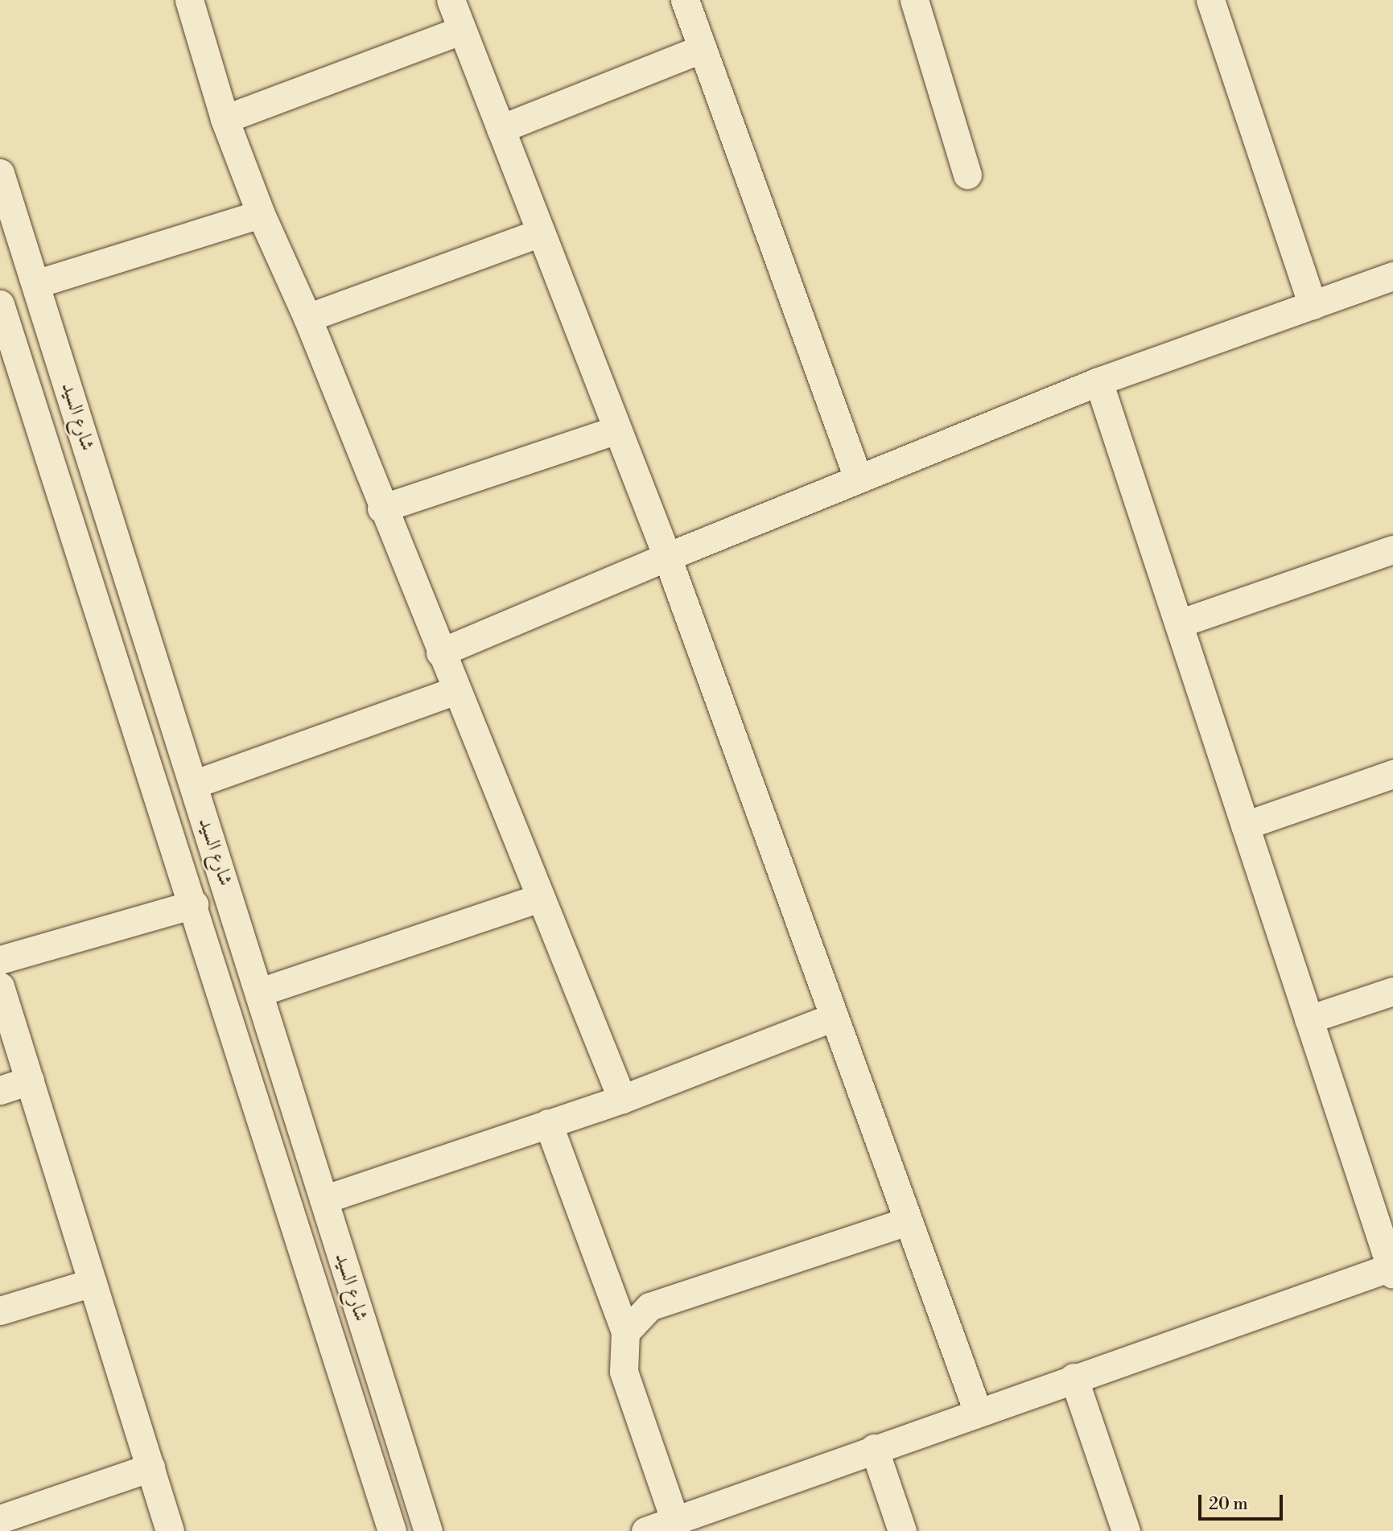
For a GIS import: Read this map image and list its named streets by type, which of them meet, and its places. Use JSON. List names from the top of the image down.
{
  "streets": {
    "street": ["شارع السيد"]
  },
  "scale_bar": "20 m"
}
